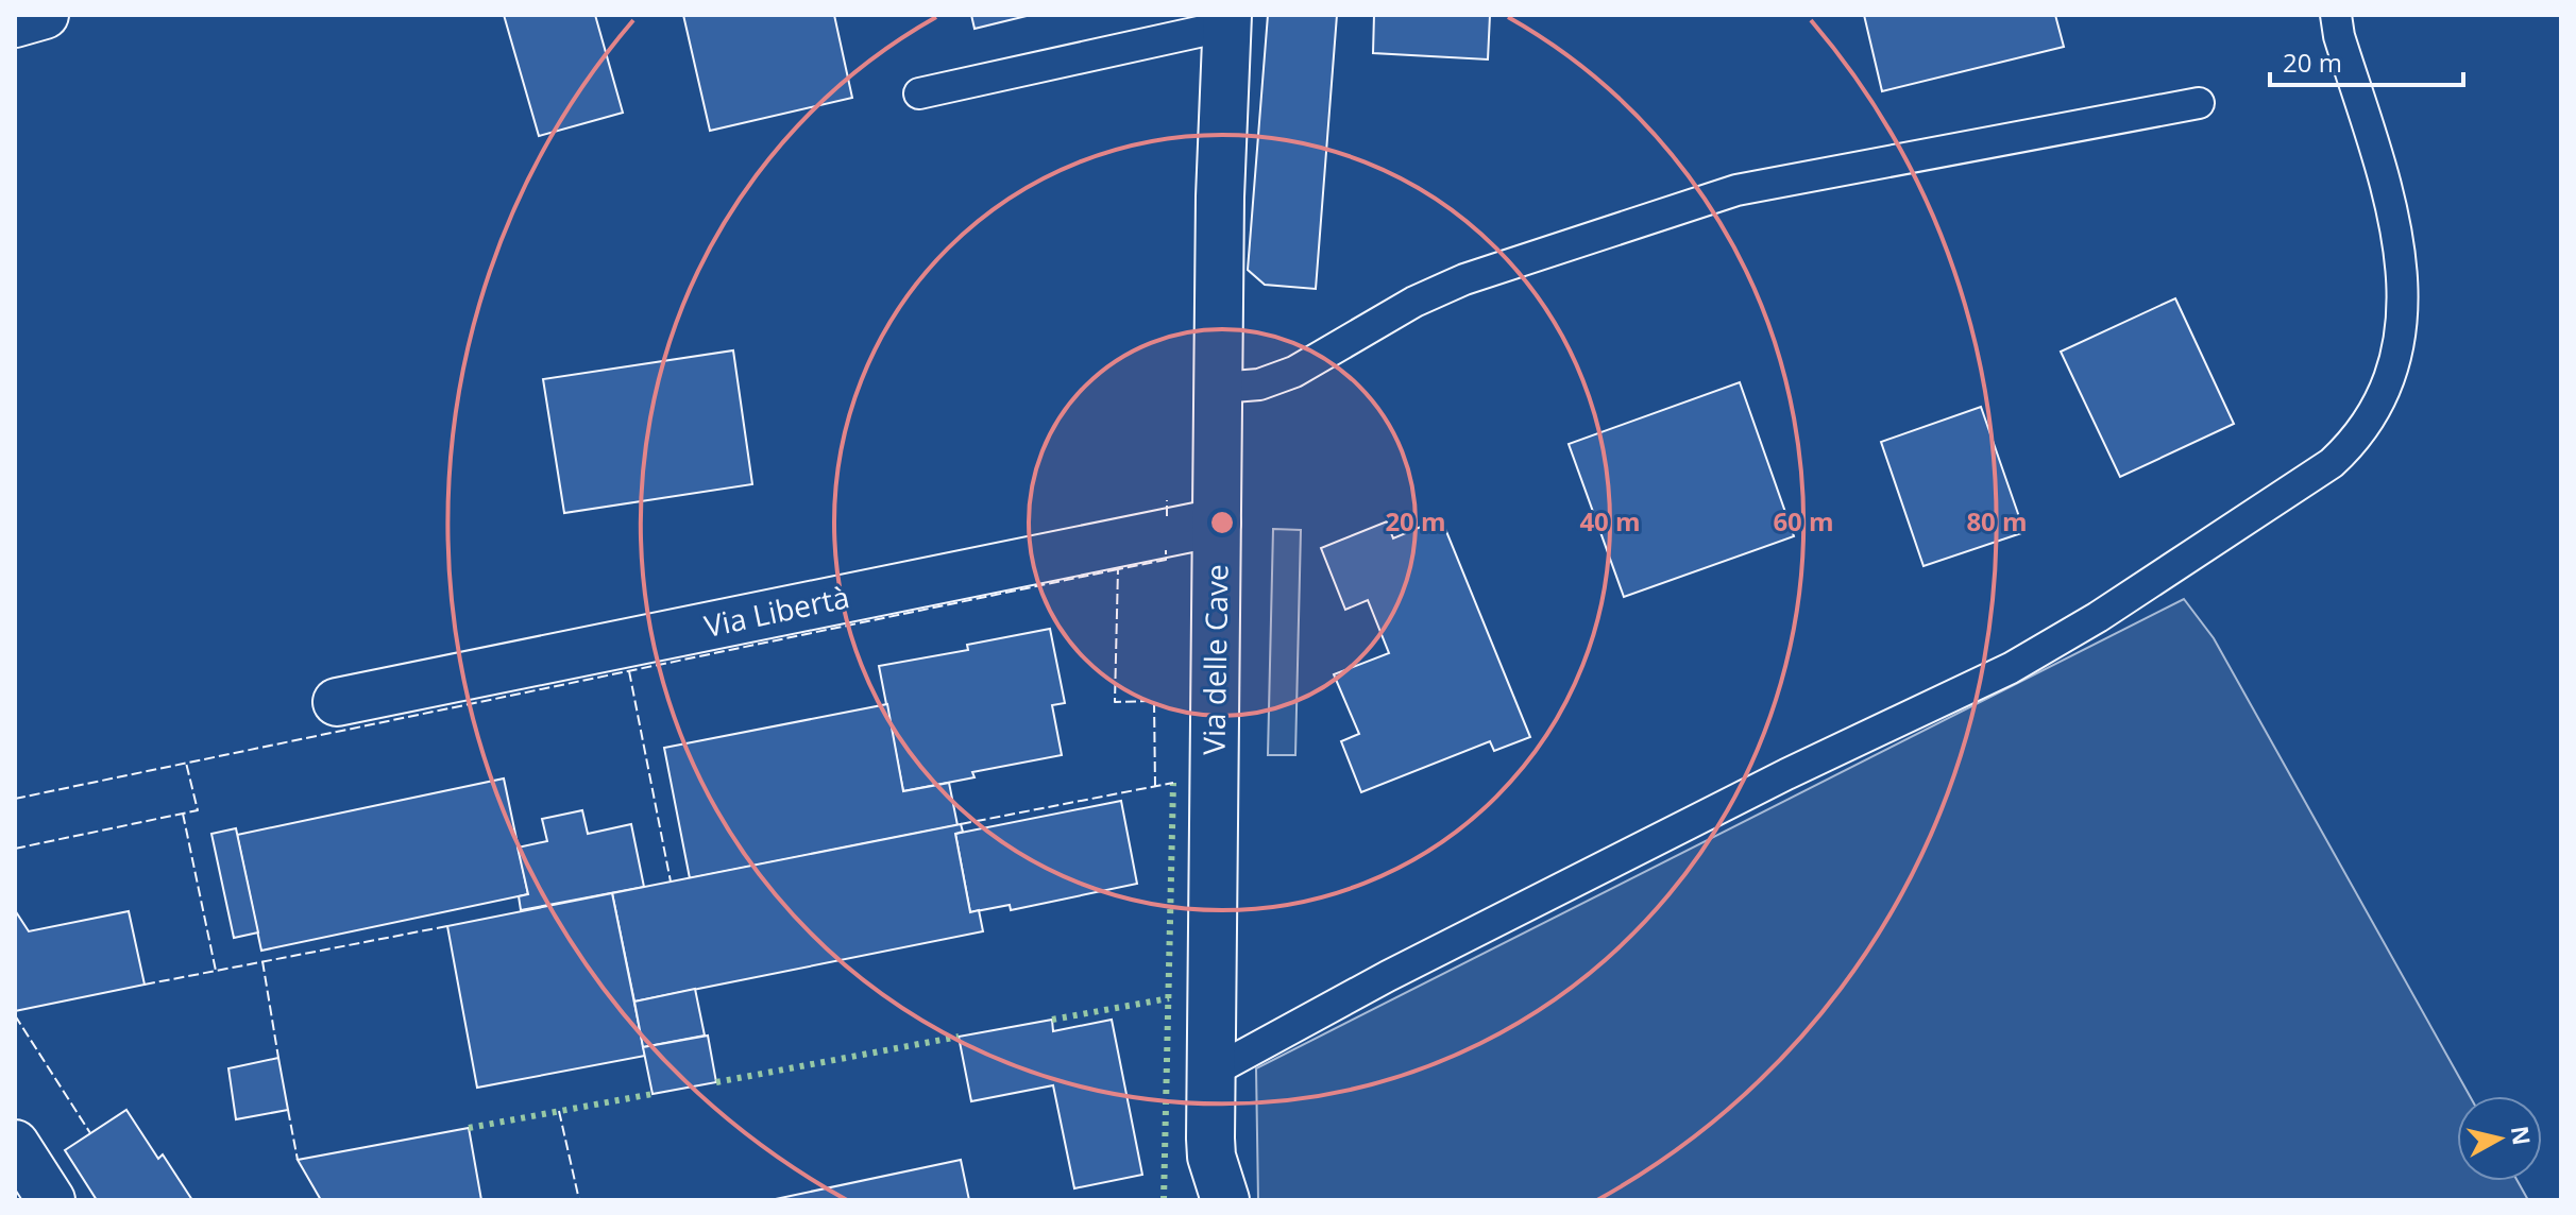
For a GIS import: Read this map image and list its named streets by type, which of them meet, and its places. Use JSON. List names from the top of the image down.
{
  "streets": {
    "street": ["Via Libertà", "Via delle Cave"]
  },
  "crossings": [
    ["Via Libertà", "Via delle Cave"]
  ],
  "scale_bar": "20 m",
  "north": "right",
  "rings": [
    "20 m",
    "40 m",
    "60 m",
    "80 m"
  ]
}
